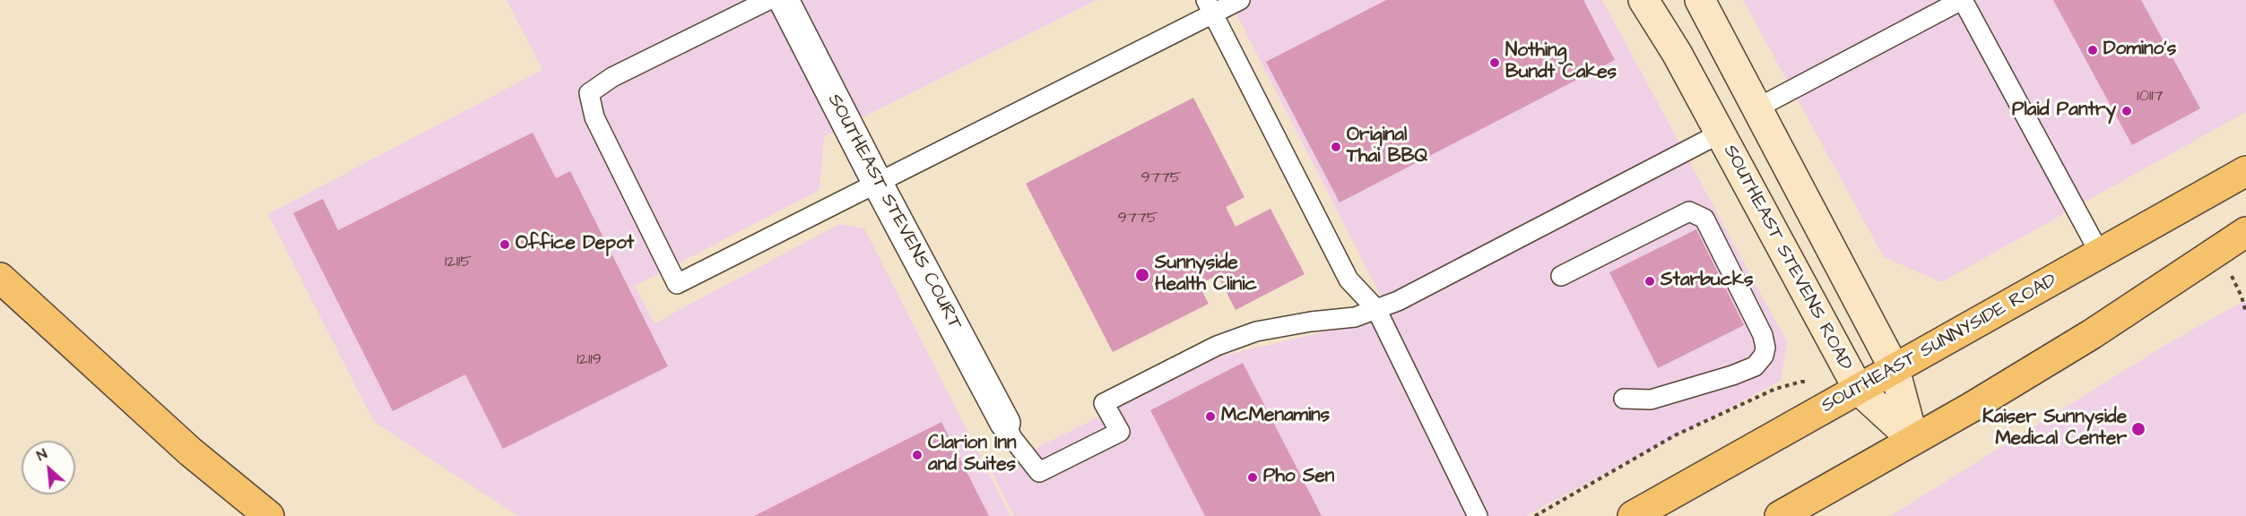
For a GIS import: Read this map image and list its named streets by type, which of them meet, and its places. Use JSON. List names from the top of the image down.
{
  "streets": {
    "main road": ["SOUTHEAST STEVENS ROAD", "SOUTHEAST SUNNYSIDE ROAD"],
    "street": ["SOUTHEAST STEVENS COURT"]
  },
  "crossings": [
    ["SOUTHEAST STEVENS ROAD", "SOUTHEAST SUNNYSIDE ROAD"]
  ],
  "places": [
    "Domino's",
    "Nothing Bundt Cakes",
    "Plaid Pantry",
    "Original Thai BBQ",
    "Office Depot",
    "Sunnyside Health Clinic",
    "Starbucks",
    "McMenamins",
    "Kaiser Sunnyside Medical Center",
    "Clarion Inn and Suites",
    "Pho Sen"
  ],
  "house_numbers": [
    "10117",
    "9775",
    "9775",
    "12115",
    "12119"
  ],
  "north": "top left"
}
